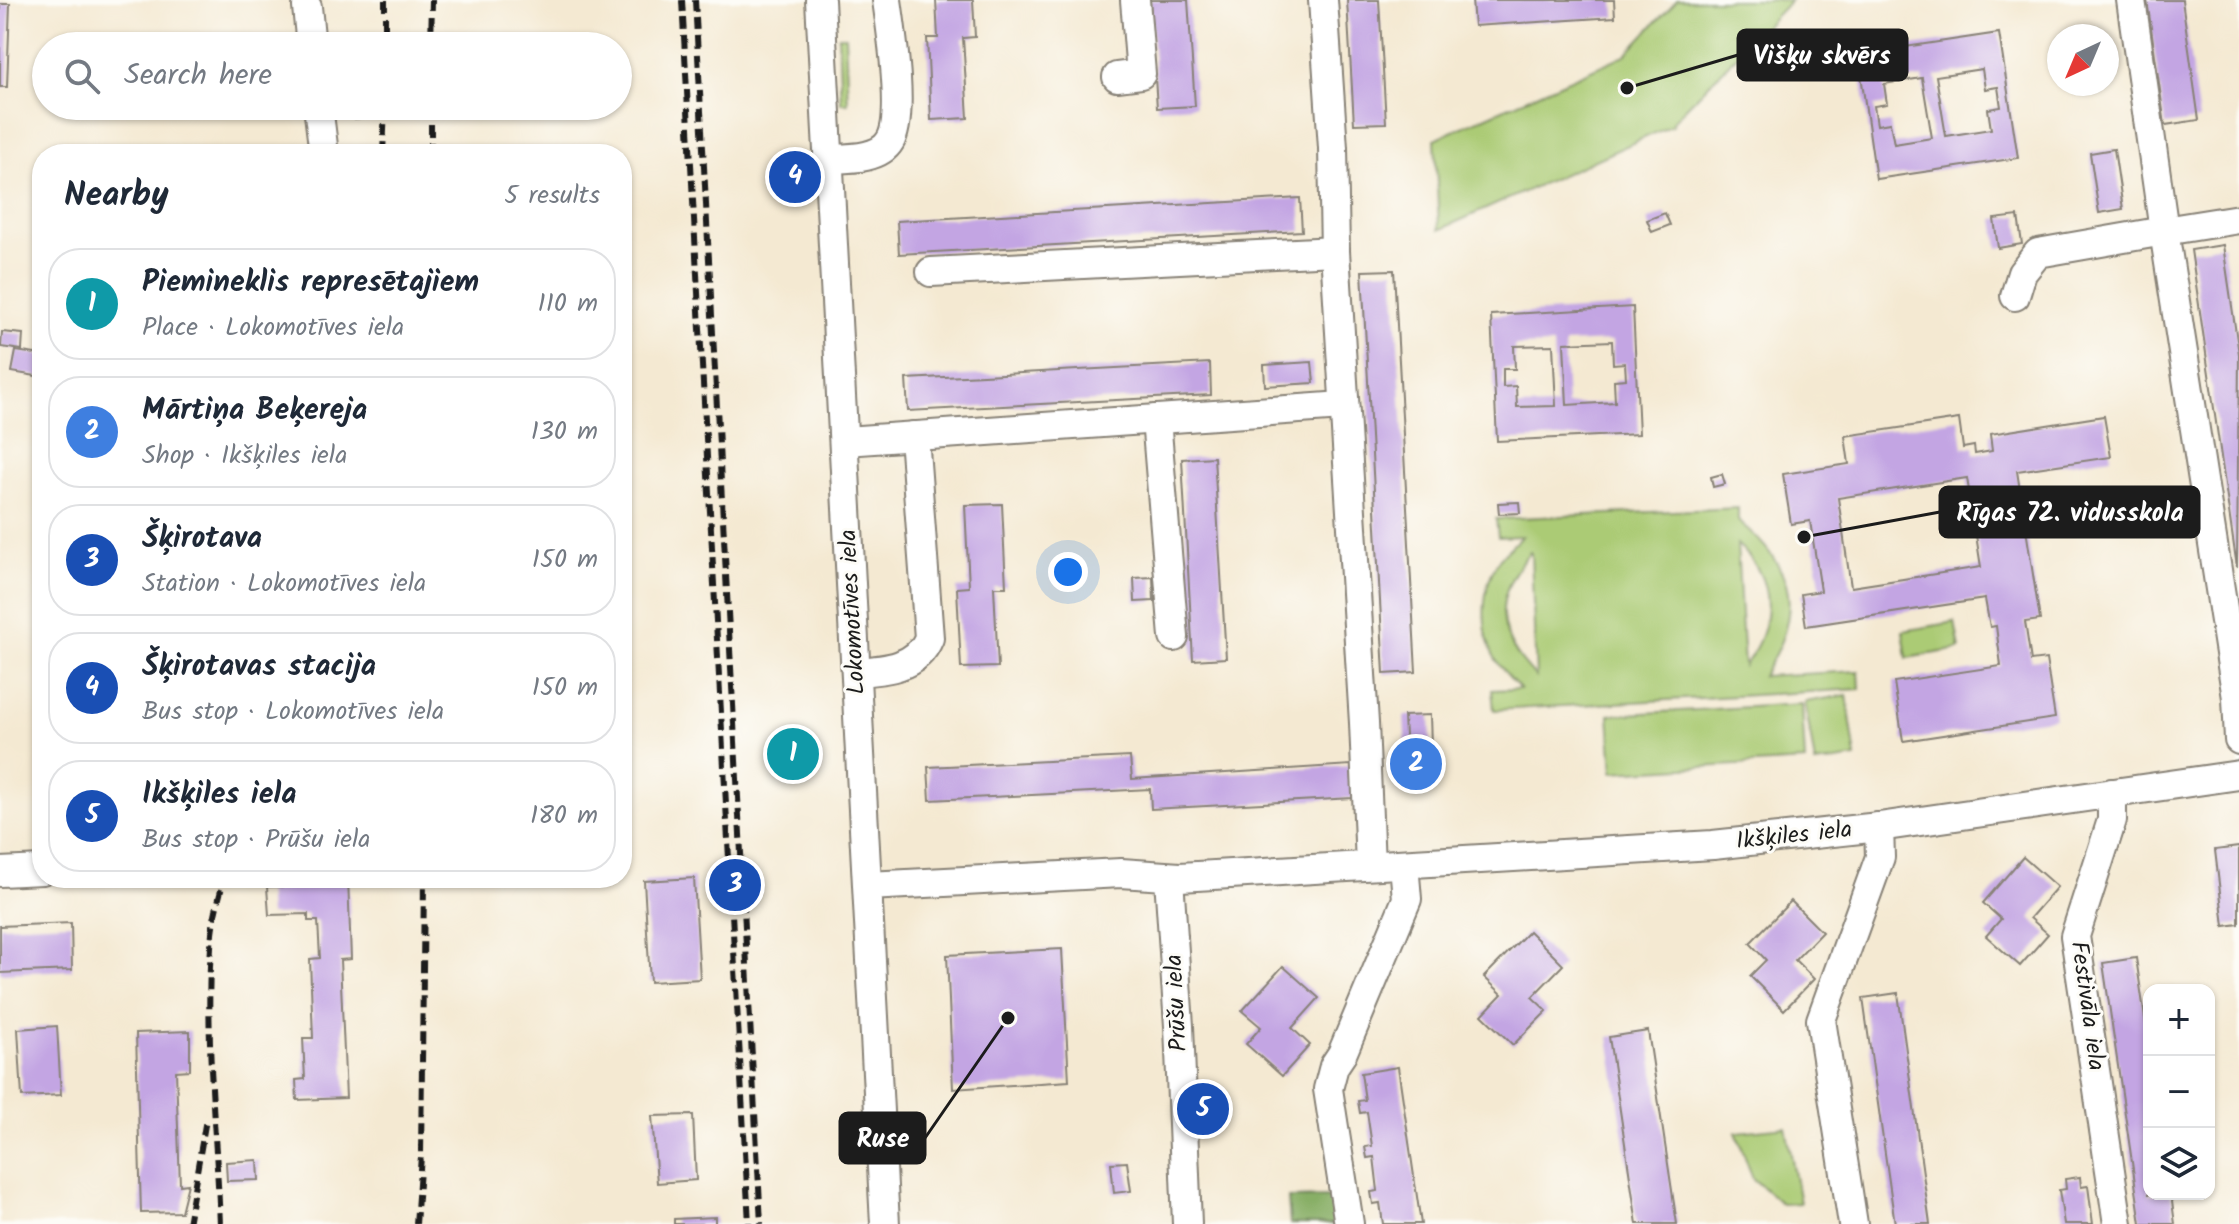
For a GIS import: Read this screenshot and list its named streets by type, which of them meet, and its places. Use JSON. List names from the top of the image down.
{
  "streets": {
    "street": [
      "Lokomotīves iela",
      "Ikšķiles iela",
      "Prūšu iela",
      "Festivāla iela"
    ]
  },
  "crossings": [
    ["Lokomotīves iela", "Ikšķiles iela"],
    ["Ikšķiles iela", "Prūšu iela"],
    ["Ikšķiles iela", "Festivāla iela"]
  ],
  "places": ["Višķu skvērs", "Rīgas 72. vidusskola", "Ruse"],
  "north": "bottom left",
  "page": {
    "search": "Search here",
    "heading": ["Nearby", "5 results"],
    "pins": [
      "4",
      "1",
      "2",
      "3",
      "5"
    ],
    "list": [
      {
        "mark": "1",
        "name": "Piemineklis represētajiem",
        "note": "Place · Lokomotīves iela",
        "value": "110 m"
      },
      {
        "mark": "2",
        "name": "Mārtiņa Beķereja",
        "note": "Shop · Ikšķiles iela",
        "value": "130 m"
      },
      {
        "mark": "3",
        "name": "Šķirotava",
        "note": "Station · Lokomotīves iela",
        "value": "150 m"
      },
      {
        "mark": "4",
        "name": "Šķirotavas stacija",
        "note": "Bus stop · Lokomotīves iela",
        "value": "150 m"
      },
      {
        "mark": "5",
        "name": "Ikšķiles iela",
        "note": "Bus stop · Prūšu iela",
        "value": "180 m"
      }
    ],
    "map_buttons": ["+", "−"]
  }
}
